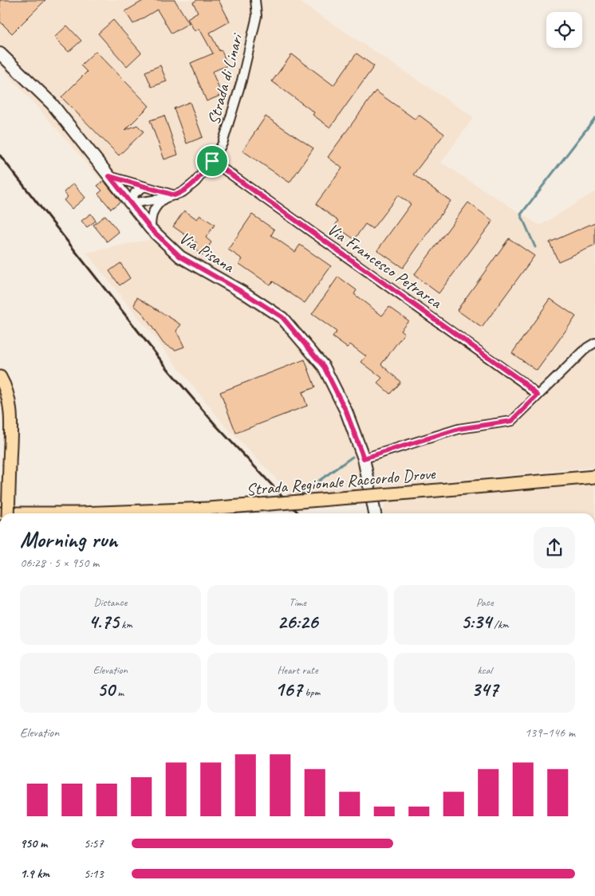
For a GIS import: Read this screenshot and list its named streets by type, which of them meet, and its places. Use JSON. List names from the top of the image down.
{
  "streets": {
    "main road": ["Strada Regionale Raccordo Drove"],
    "street": ["Strada di Linari", "Via Pisana", "Via Francesco Petrarca"]
  },
  "crossings": [
    ["Strada di Linari", "Via Pisana"],
    ["Strada di Linari", "Via Francesco Petrarca"]
  ],
  "page": {
    "heading": ["Morning run", "06:28 · 5 × 950 m"],
    "stats": [
      ["Distance", "4.75 km"],
      ["Time", "26:26"],
      ["Pace", "5:34 /km"],
      ["Elevation", "50 m"],
      ["Heart rate", "167 bpm"],
      ["kcal", "347"]
    ],
    "chart": ["Elevation", "139–146 m"],
    "list": [
      {
        "name": "950 m",
        "note": "5:57"
      },
      {
        "name": "1.9 km",
        "note": "5:13"
      }
    ]
  }
}
